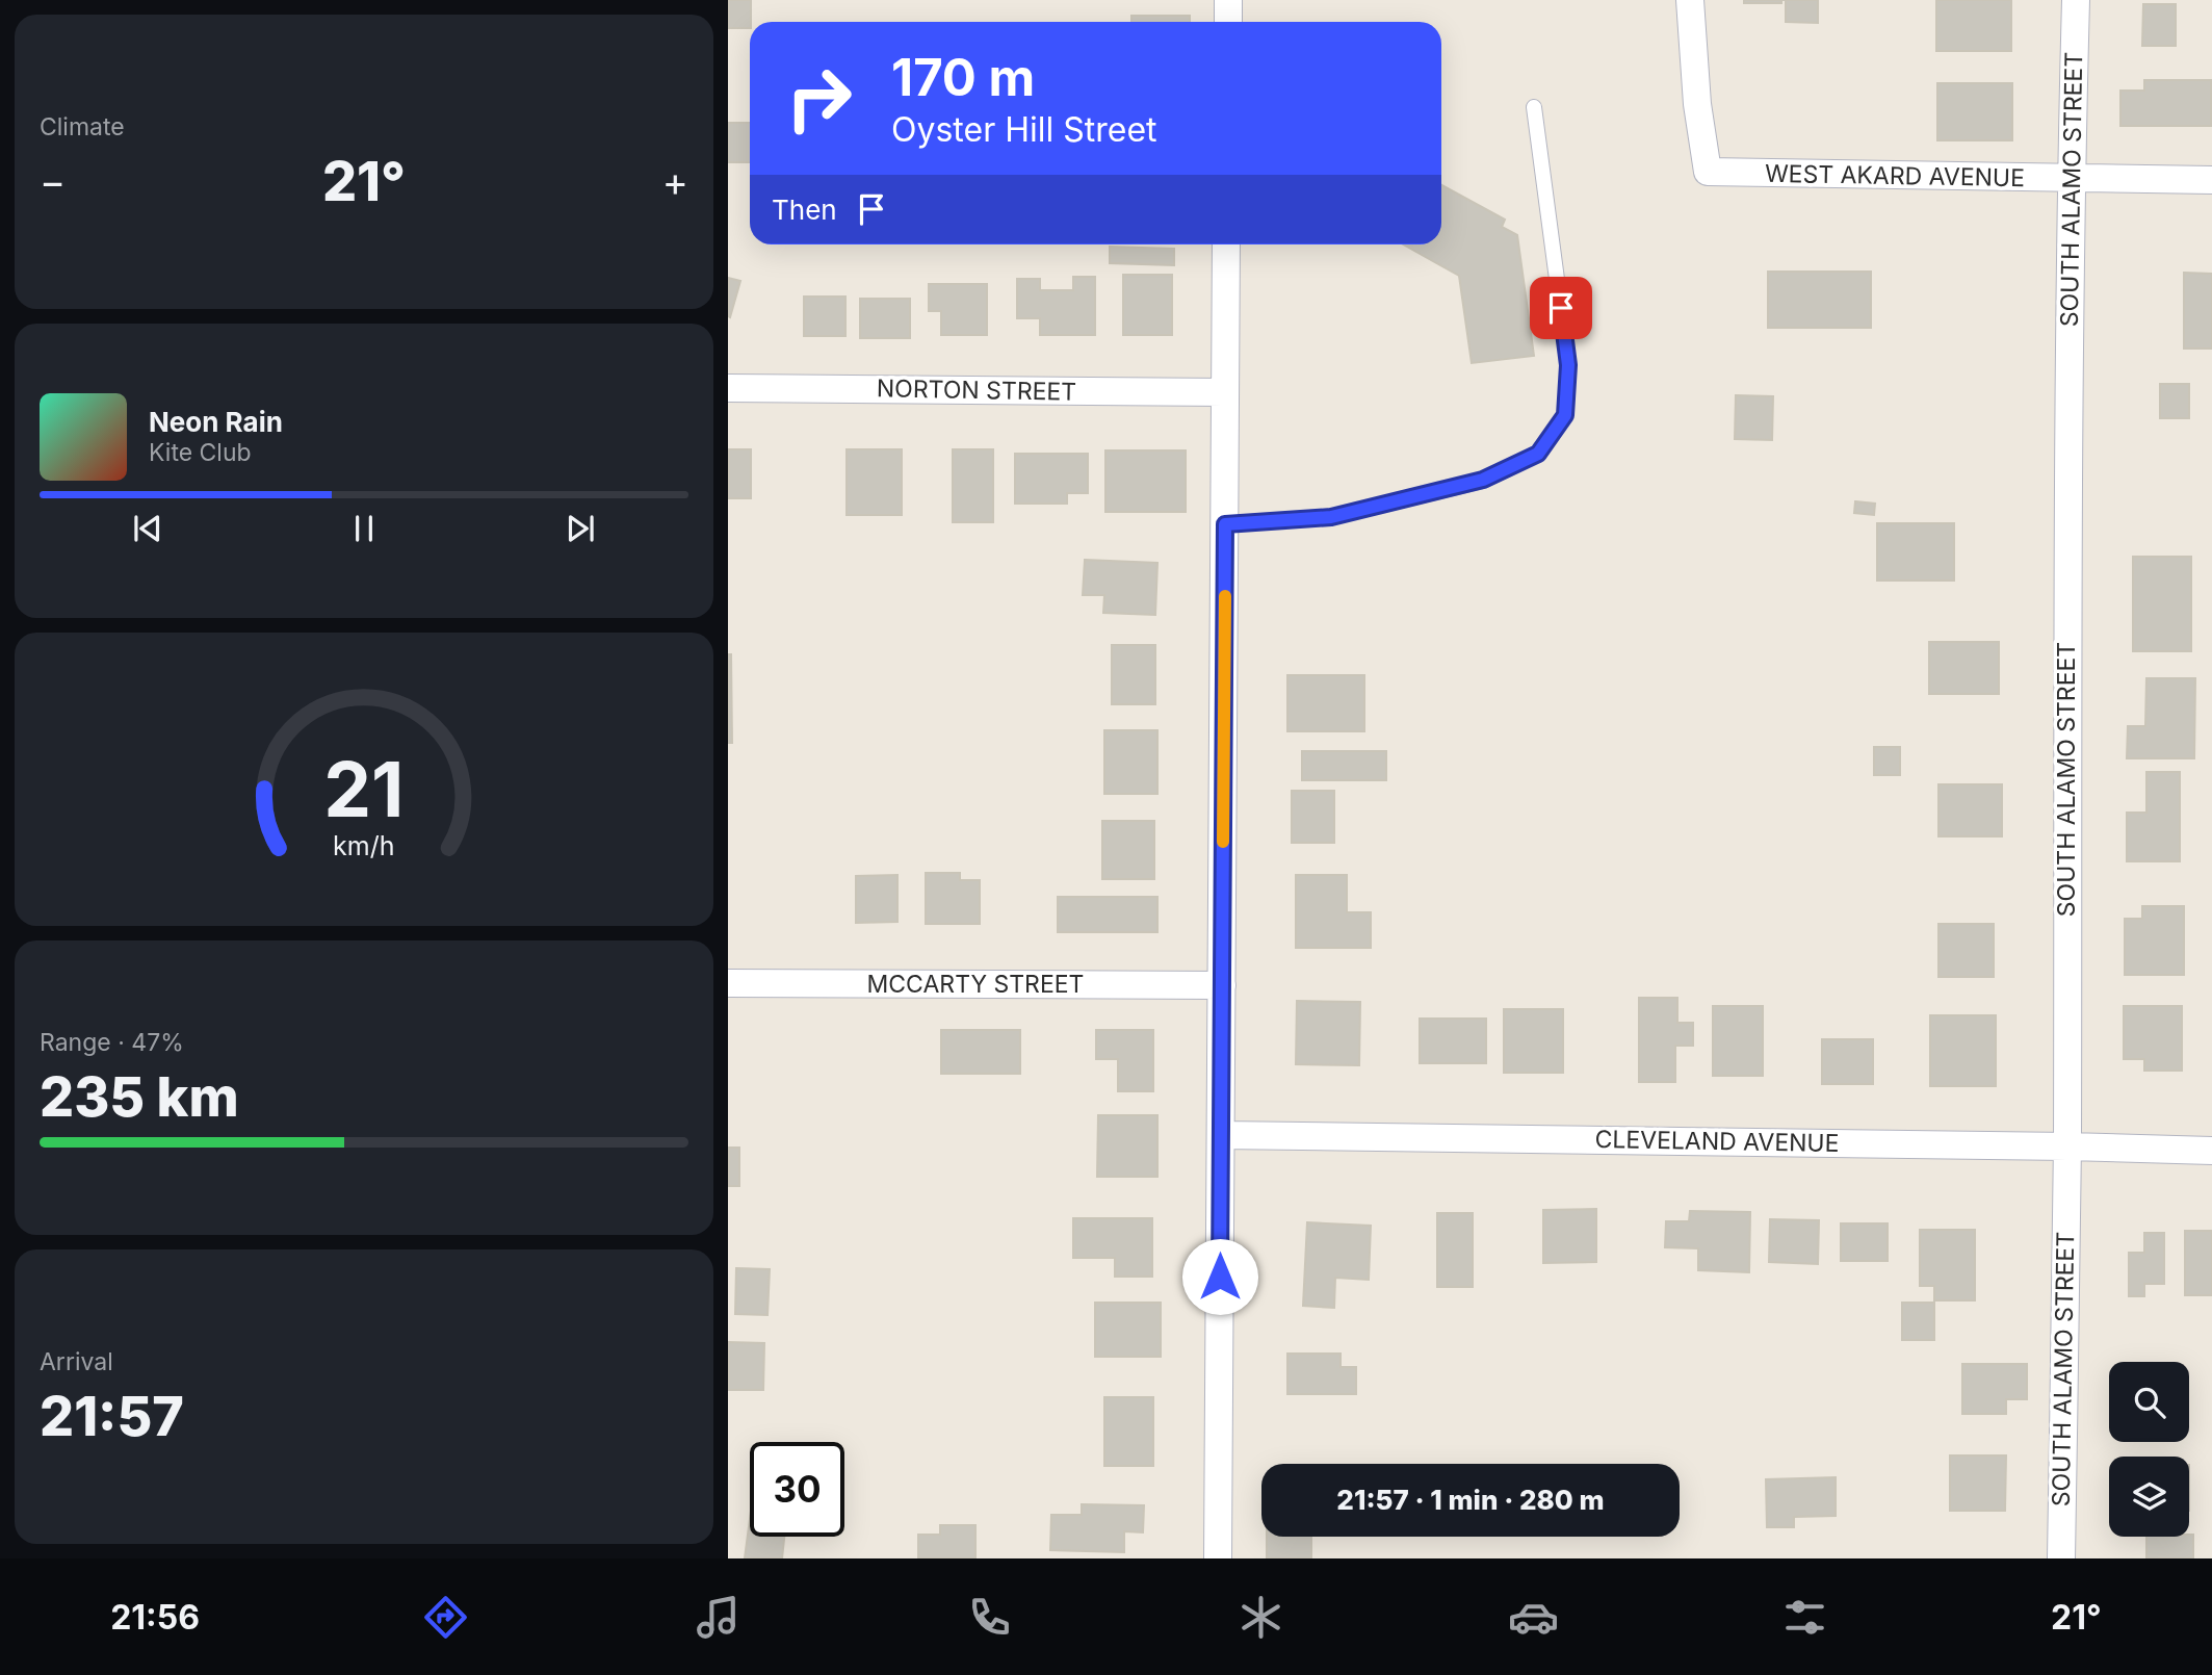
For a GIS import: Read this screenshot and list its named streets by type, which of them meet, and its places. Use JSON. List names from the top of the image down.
{
  "streets": {
    "street": [
      "WEST AKARD AVENUE",
      "SOUTH ALAMO STREET",
      "NORTON STREET",
      "MCCARTY STREET",
      "CLEVELAND AVENUE"
    ]
  },
  "crossings": [
    ["WEST AKARD AVENUE", "SOUTH ALAMO STREET"],
    ["SOUTH ALAMO STREET", "CLEVELAND AVENUE"]
  ],
  "page": {
    "tile": [
      "Climate",
      ["Range · 47%", "235 km"],
      ["Arrival", "21:57"]
    ],
    "turn": ["170 m", "Oyster Hill Street"],
    "heat": ["−", "21°", "+"],
    "then": "Then",
    "song": ["Neon Rain", "Kite Club"],
    "limit": "30",
    "trip": "21:57 · 1 min · 280 m",
    "tabs": ["21:56", "21°"],
    "gauge": ["21", "km/h"]
  }
}
